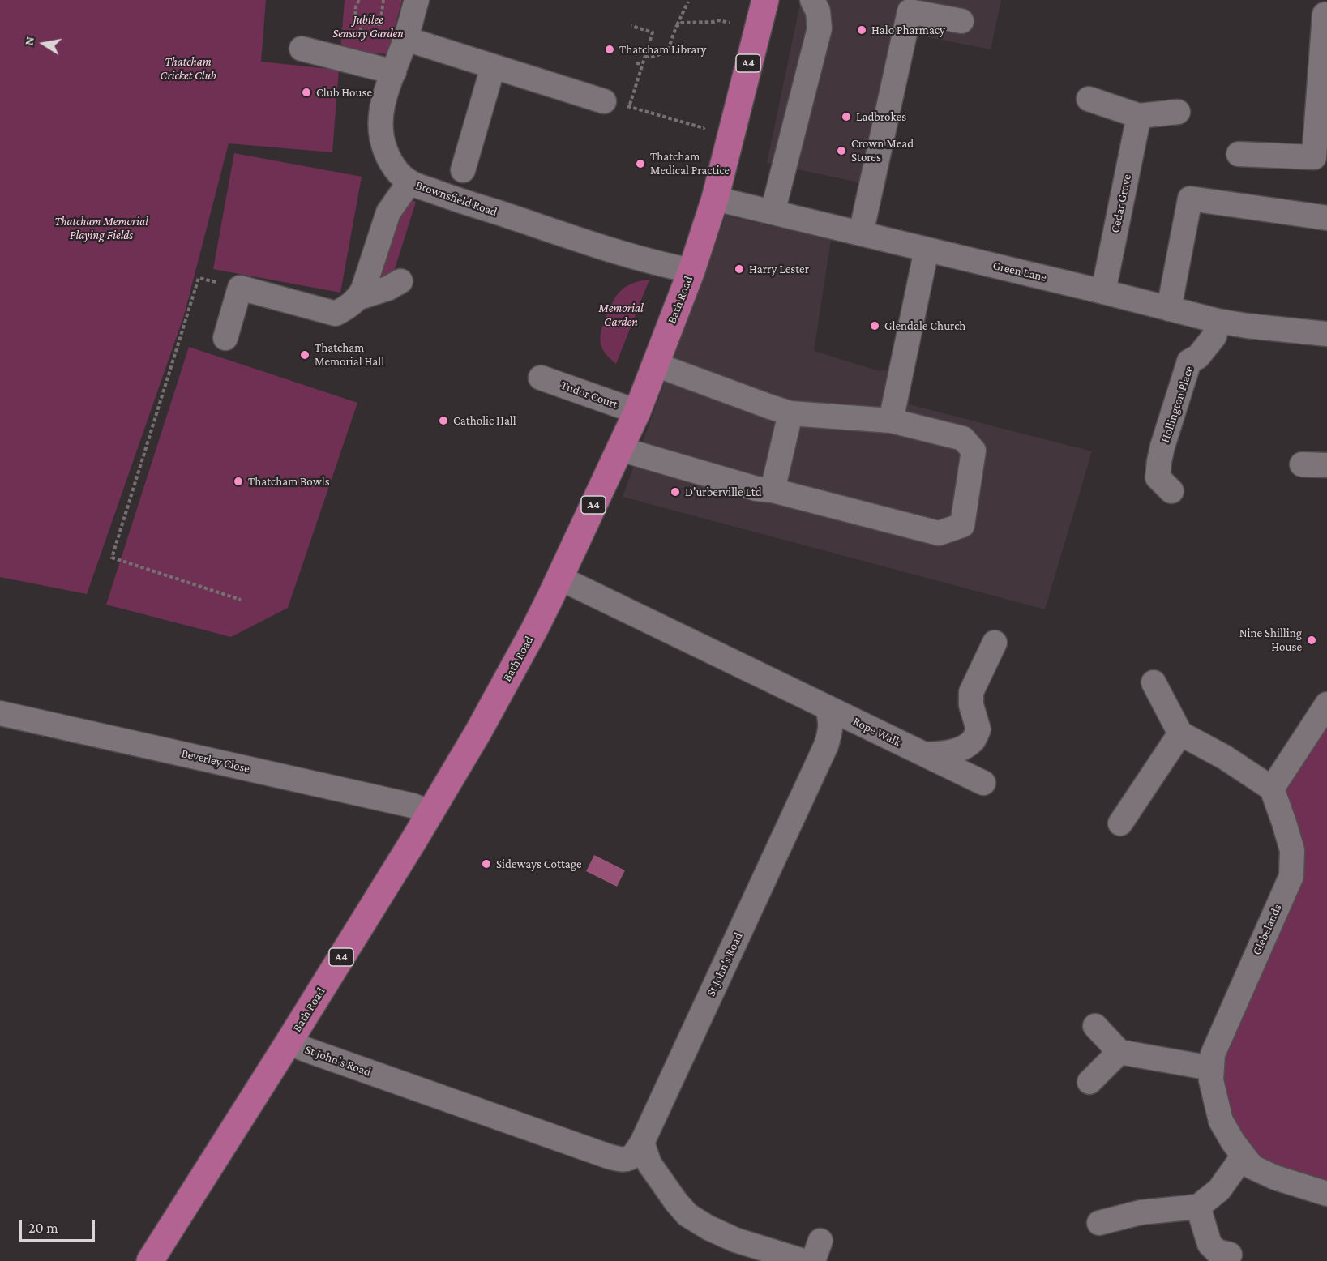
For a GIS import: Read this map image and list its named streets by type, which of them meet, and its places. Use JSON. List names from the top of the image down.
{
  "streets": {
    "main road": ["A4", "Bath Road"],
    "street": [
      "Brownsfield Road",
      "Cedar Grove",
      "Green Lane",
      "Tudor Court",
      "Hollington Place",
      "Rope Walk",
      "Beverley Close",
      "Glebelands",
      "St John's Road"
    ]
  },
  "crossings": [
    ["Brownsfield Road", "Bath Road"],
    ["Cedar Grove", "Green Lane"],
    ["Green Lane", "Bath Road"],
    ["Green Lane", "Hollington Place"],
    ["Bath Road", "Tudor Court"],
    ["Bath Road", "Beverley Close"],
    ["Bath Road", "St John's Road"],
    ["Rope Walk", "St John's Road"]
  ],
  "parks": [
    "Jubilee Sensory Garden",
    "Thatcham Cricket Club",
    "Thatcham Memorial Playing Fields",
    "Memorial Garden"
  ],
  "places": [
    "Halo Pharmacy",
    "Thatcham Library",
    "Club House",
    "Ladbrokes",
    "Crown Mead Stores",
    "Thatcham Medical Practice",
    "Harry Lester",
    "Glendale Church",
    "Thatcham Memorial Hall",
    "Catholic Hall",
    "Thatcham Bowls",
    "D'urberville Ltd",
    "Nine Shilling House",
    "Sideways Cottage"
  ],
  "scale_bar": "20 m",
  "north": "left"
}
